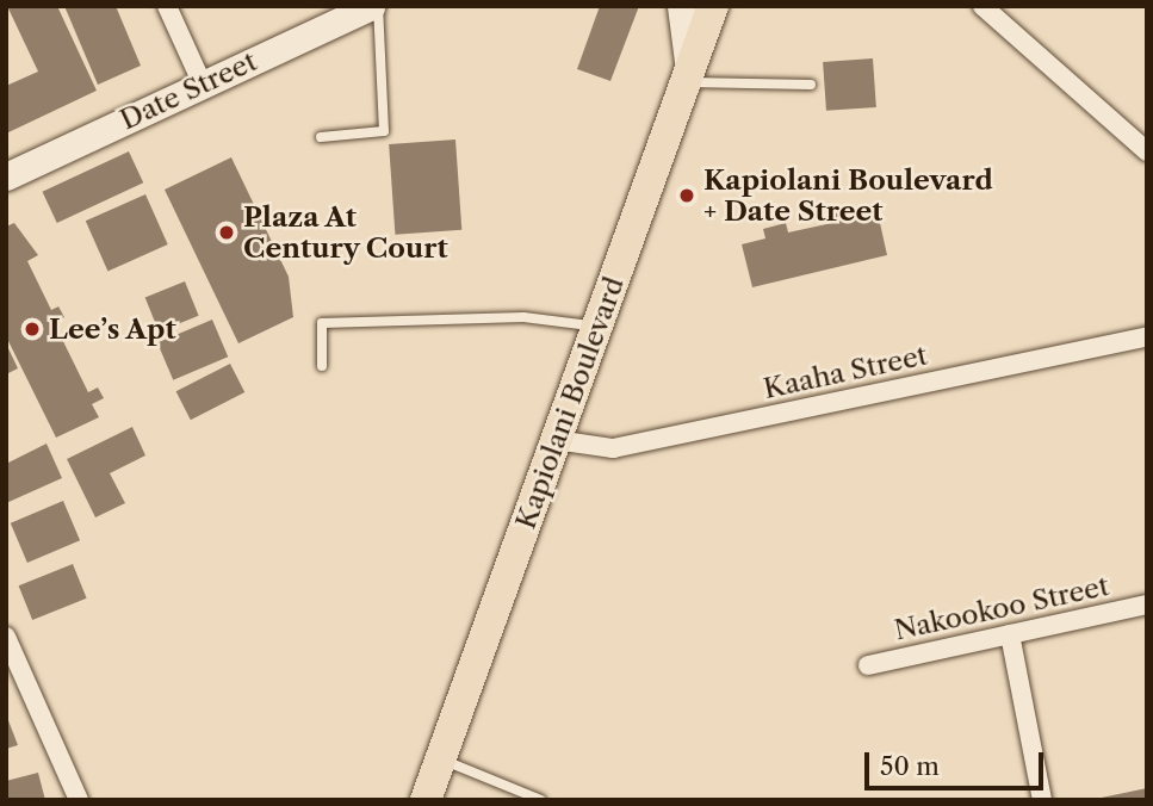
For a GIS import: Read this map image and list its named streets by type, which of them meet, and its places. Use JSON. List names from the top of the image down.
{
  "streets": {
    "main road": ["Kapiolani Boulevard"],
    "street": ["Date Street", "Kaaha Street", "Nakookoo Street"]
  },
  "crossings": [
    ["Kaaha Street", "Kapiolani Boulevard"]
  ],
  "places": ["Kapiolani Boulevard + Date Street", "Plaza At Century Court", "Lee’s Apt"],
  "scale_bar": "50 m"
}
